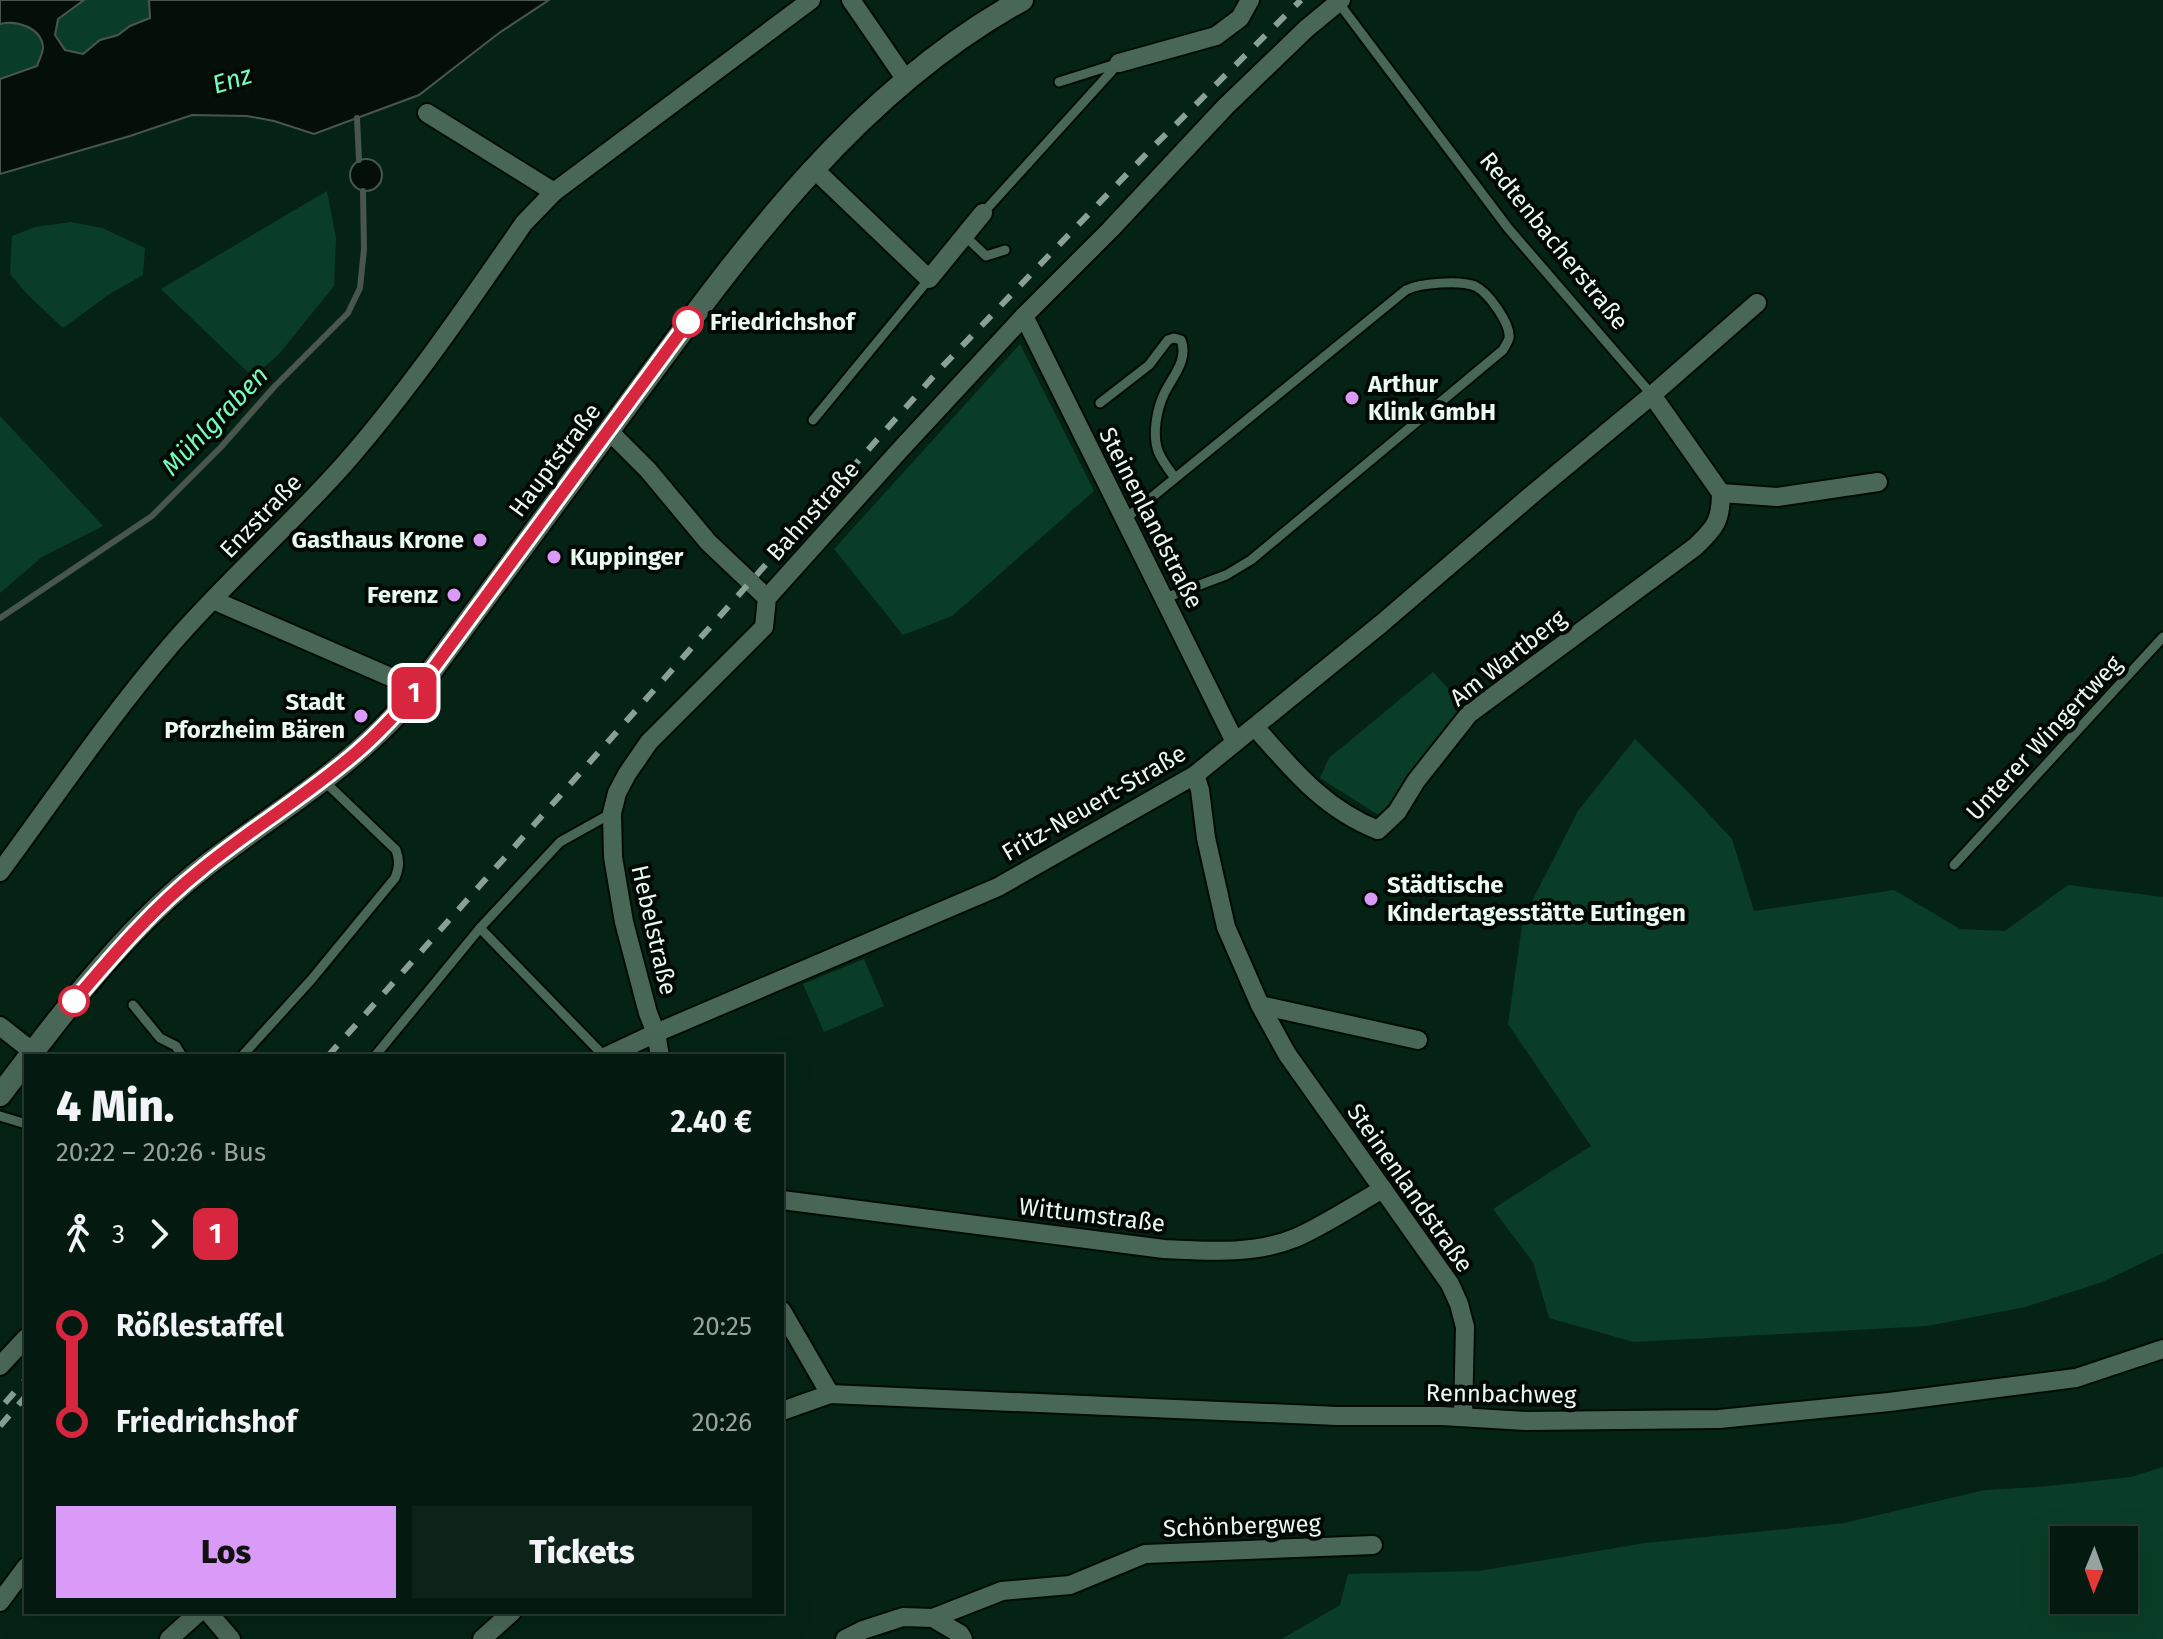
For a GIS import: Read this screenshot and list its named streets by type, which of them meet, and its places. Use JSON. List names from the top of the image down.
{
  "streets": {
    "street": [
      "Hauptstraße",
      "Bahnstraße",
      "Enzstraße",
      "Steinenlandstraße",
      "Am Wartberg",
      "Fritz-Neuert-Straße",
      "Hebelstraße",
      "Wittumstraße",
      "Rennbachweg",
      "Schönbergweg"
    ],
    "lane": ["Redtenbacherstraße", "Unterer Wingertweg"]
  },
  "crossings": [
    ["Redtenbacherstraße", "Bahnstraße"],
    ["Redtenbacherstraße", "Fritz-Neuert-Straße"],
    ["Bahnstraße", "Steinenlandstraße"],
    ["Bahnstraße", "Hebelstraße"],
    ["Steinenlandstraße", "Fritz-Neuert-Straße"],
    ["Steinenlandstraße", "Wittumstraße"],
    ["Steinenlandstraße", "Rennbachweg"],
    ["Am Wartberg", "Fritz-Neuert-Straße"],
    ["Fritz-Neuert-Straße", "Hebelstraße"]
  ],
  "water": ["Enz", "Mühlgraben"],
  "places": [
    "Friedrichshof",
    "Arthur Klink GmbH",
    "Gasthaus Krone",
    "Kuppinger",
    "Ferenz",
    "Stadt Pforzheim Bären",
    "Städtische Kindertagesstätte Eutingen"
  ],
  "lines": ["bus line 1"],
  "north": "bottom",
  "page": {
    "on_map": "1",
    "heading": ["4 Min.", "20:22 – 20:26 · Bus", "2.40 €"],
    "legs": ["3", "1"],
    "list": [
      {
        "name": "Rößlestaffel",
        "value": "20:25"
      },
      {
        "name": "Friedrichshof",
        "value": "20:26"
      }
    ],
    "buttons": ["Los", "Tickets"]
  }
}
